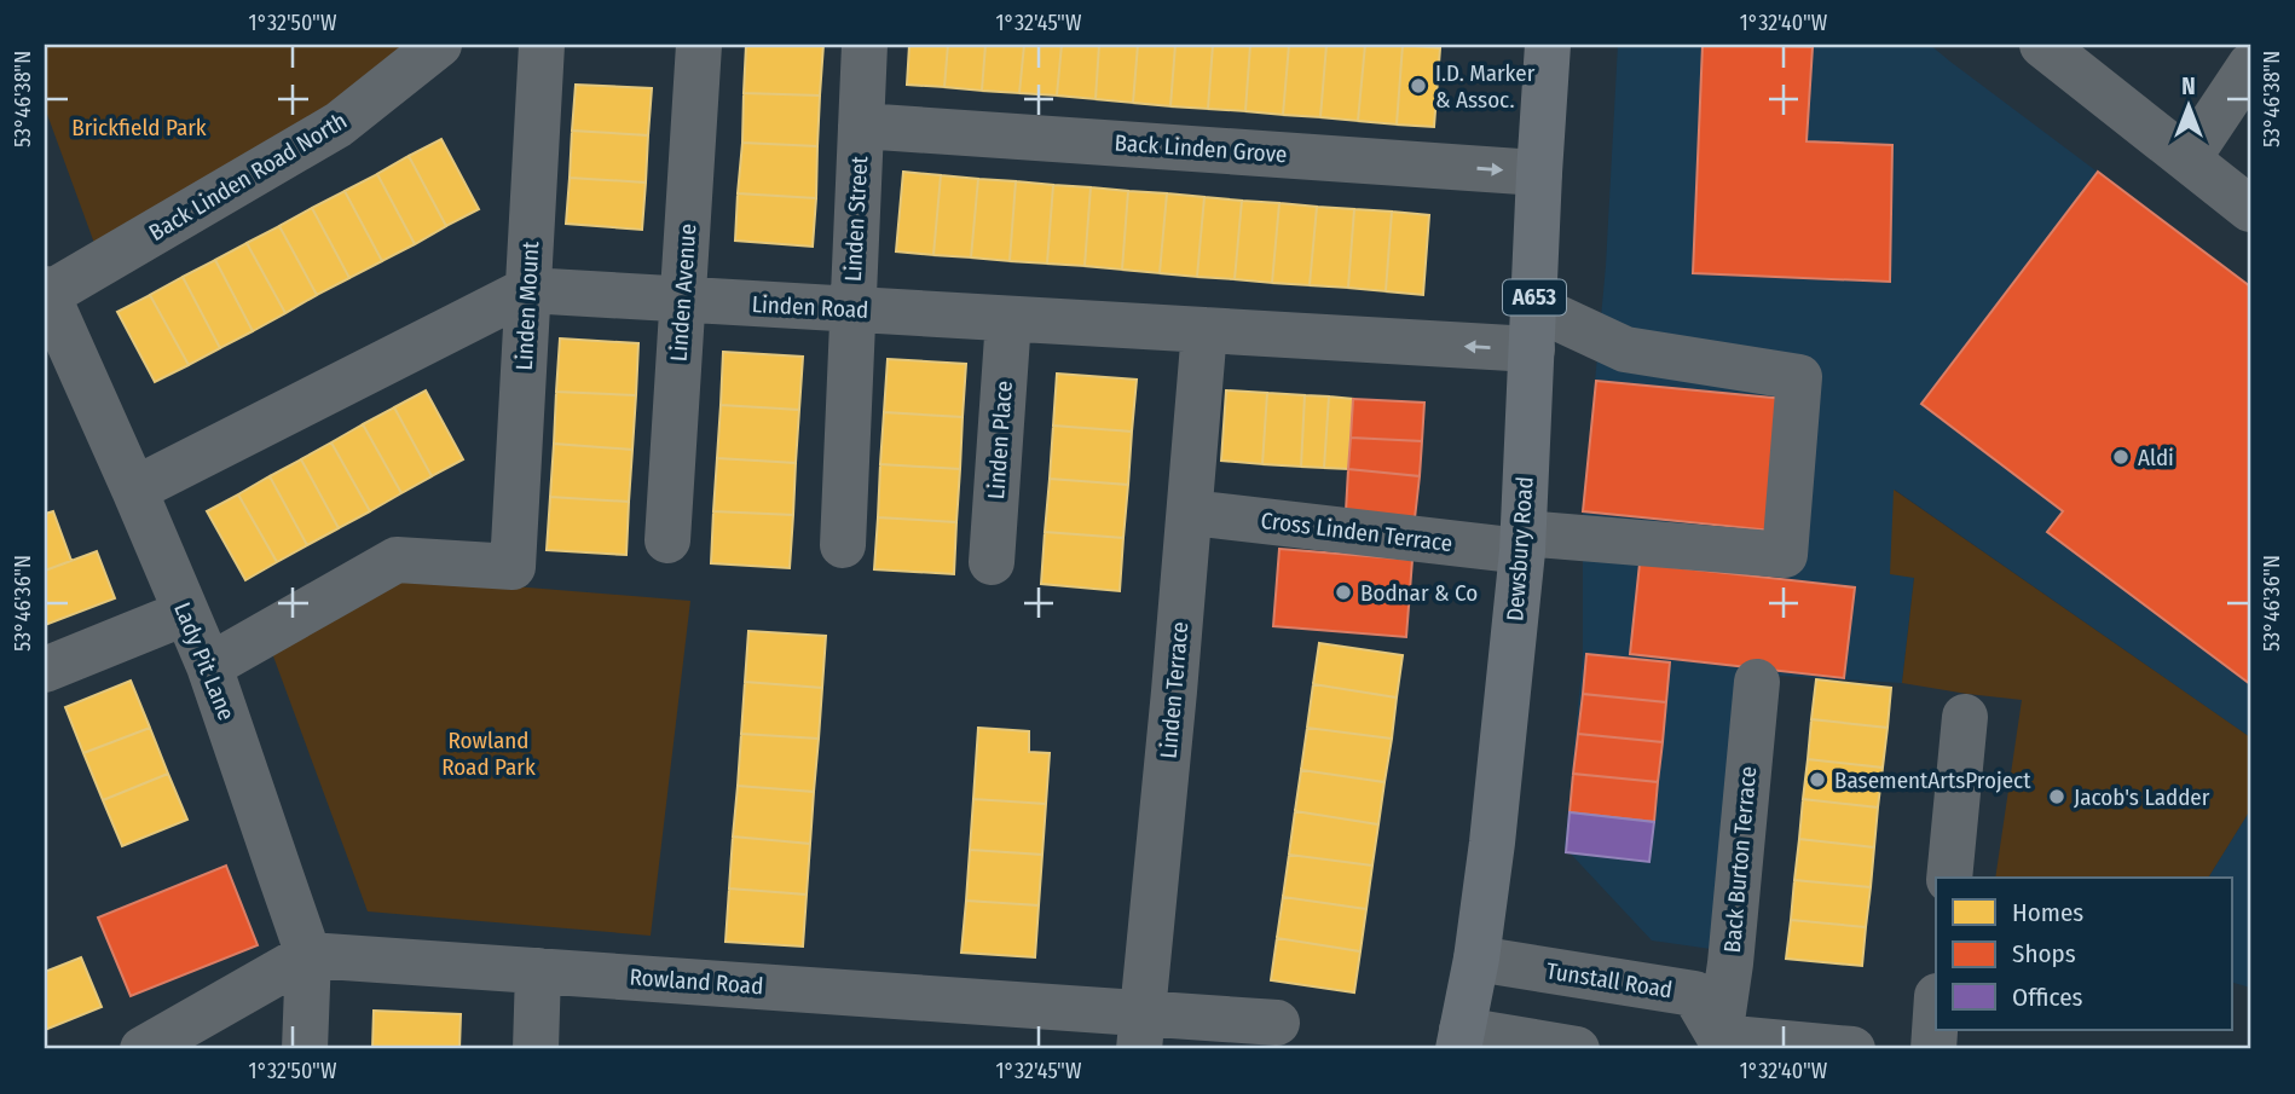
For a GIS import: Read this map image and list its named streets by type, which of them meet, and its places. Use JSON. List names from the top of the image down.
{
  "streets": {
    "main road": ["A653", "Dewsbury Road"],
    "street": [
      "Back Linden Grove",
      "Back Linden Road North",
      "Linden Street",
      "Linden Avenue",
      "Linden Mount",
      "Linden Road",
      "Linden Place",
      "Cross Linden Terrace",
      "Lady Pit Lane",
      "Linden Terrace",
      "Back Burton Terrace",
      "Tunstall Road",
      "Rowland Road"
    ]
  },
  "crossings": [
    ["Back Linden Grove", "Linden Street"],
    ["Back Linden Grove", "Dewsbury Road"],
    ["Back Linden Road North", "Lady Pit Lane"],
    ["Linden Street", "Linden Road"],
    ["Linden Avenue", "Linden Road"],
    ["Linden Mount", "Linden Road"],
    ["Linden Mount", "Lady Pit Lane"],
    ["Linden Road", "Linden Place"],
    ["Linden Road", "Cross Linden Terrace"],
    ["Linden Road", "Dewsbury Road"],
    ["Linden Road", "Linden Terrace"],
    ["Cross Linden Terrace", "Dewsbury Road"],
    ["Cross Linden Terrace", "Linden Terrace"],
    ["Dewsbury Road", "Tunstall Road"],
    ["Lady Pit Lane", "Rowland Road"],
    ["Linden Terrace", "Rowland Road"],
    ["Back Burton Terrace", "Tunstall Road"]
  ],
  "one_way": ["Back Linden Grove"],
  "parks": ["Brickfield Park", "Rowland Road Park"],
  "places": [
    "I.D. Marker & Assoc.",
    "Aldi",
    "Bodnar & Co",
    "BasementArtsProject",
    "Jacob's Ladder"
  ],
  "legend": ["Homes", "Shops", "Offices"],
  "north": "top",
  "coordinates": [
    "1°32'50\"W",
    "1°32'45\"W",
    "1°32'40\"W",
    "53°46'38\"N",
    "53°46'36\"N"
  ]
}
